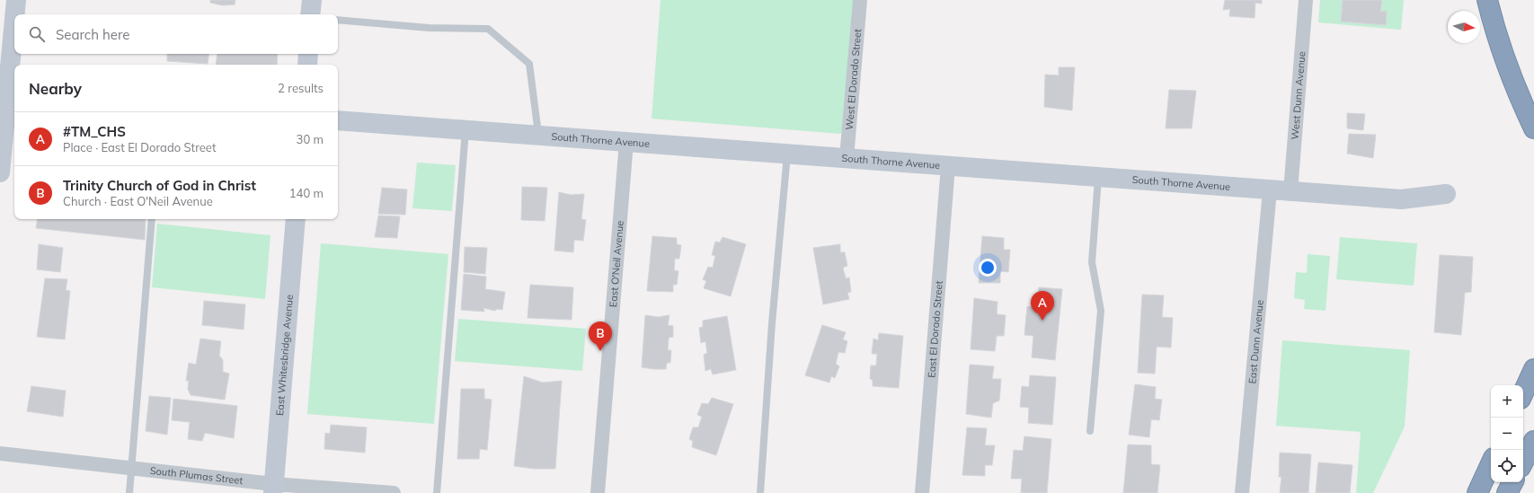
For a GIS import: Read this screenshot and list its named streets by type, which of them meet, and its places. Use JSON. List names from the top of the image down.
{
  "streets": {
    "street": [
      "West El Dorado Street",
      "West Dunn Avenue",
      "South Thorne Avenue",
      "East O'Neil Avenue",
      "East El Dorado Street",
      "East Dunn Avenue",
      "East Whitesbridge Avenue",
      "South Plumas Street"
    ]
  },
  "crossings": [
    ["West El Dorado Street", "South Thorne Avenue"],
    ["West Dunn Avenue", "South Thorne Avenue"],
    ["South Thorne Avenue", "East O'Neil Avenue"],
    ["South Thorne Avenue", "East El Dorado Street"],
    ["South Thorne Avenue", "East Dunn Avenue"],
    ["East Whitesbridge Avenue", "South Plumas Street"]
  ],
  "north": "right",
  "page": {
    "search": "Search here",
    "heading": ["Nearby", "2 results"],
    "list": [
      {
        "mark": "A",
        "name": "#TM_CHS",
        "note": "Place · East El Dorado Street",
        "value": "30 m"
      },
      {
        "mark": "B",
        "name": "Trinity Church of God in Christ",
        "note": "Church · East O'Neil Avenue",
        "value": "140 m"
      }
    ],
    "pins": ["A", "B"],
    "map_buttons": ["+", "−"]
  }
}
